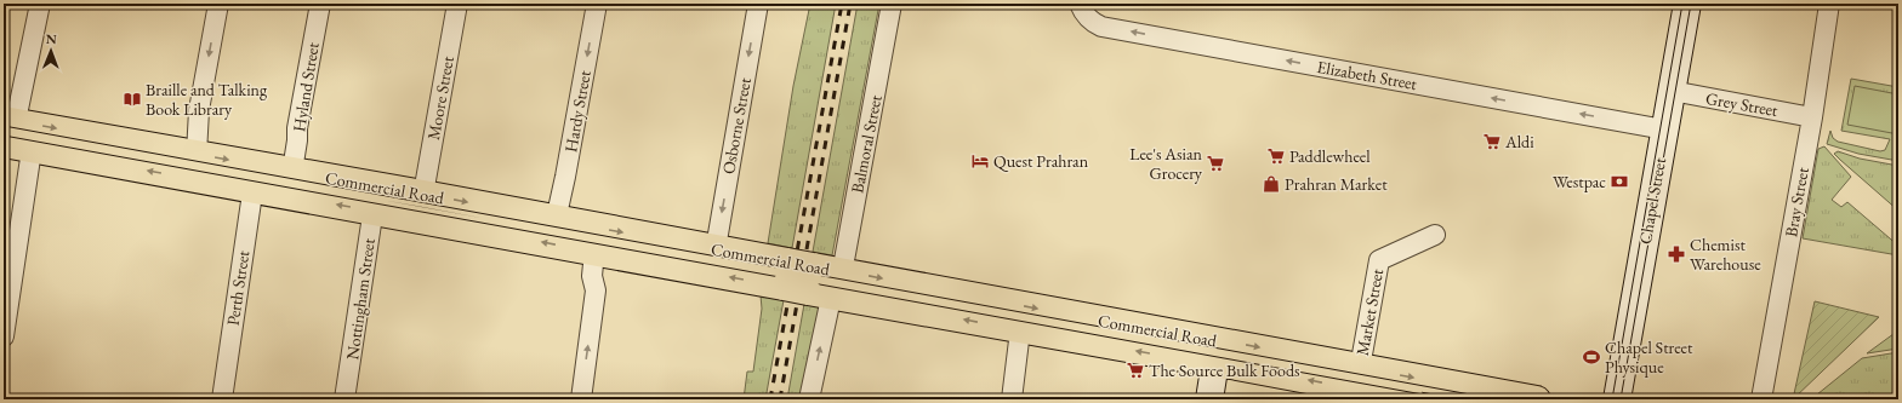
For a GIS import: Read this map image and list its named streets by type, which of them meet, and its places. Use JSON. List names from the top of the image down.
{
  "streets": {
    "main road": ["Commercial Road"],
    "street": [
      "Elizabeth Street",
      "Hyland Street",
      "Moore Street",
      "Grey Street",
      "Hardy Street",
      "Osborne Street",
      "Balmoral Street",
      "Chapel Street",
      "Bray Street",
      "Perth Street",
      "Nottingham Street",
      "Market Street"
    ]
  },
  "crossings": [
    ["Elizabeth Street", "Chapel Street"],
    ["Hyland Street", "Commercial Road"],
    ["Moore Street", "Commercial Road"],
    ["Grey Street", "Chapel Street"],
    ["Grey Street", "Bray Street"],
    ["Hardy Street", "Commercial Road"],
    ["Osborne Street", "Commercial Road"],
    ["Balmoral Street", "Commercial Road"],
    ["Commercial Road", "Perth Street"],
    ["Commercial Road", "Nottingham Street"],
    ["Commercial Road", "Market Street"]
  ],
  "one_way": ["Elizabeth Street", "Hardy Street", "Osborne Street"],
  "places": {
    "library": ["Braille and Talking Book Library"],
    "supermarket": [
      "Aldi",
      "Paddlewheel",
      "Lee's Asian Grocery",
      "The Source Bulk Foods"
    ],
    "hotel": ["Quest Prahran"],
    "bank": ["Westpac"],
    "shop": ["Prahran Market"],
    "pharmacy": ["Chemist Warehouse"],
    "sports": ["Chapel Street Physique"]
  },
  "north": "top"
}
